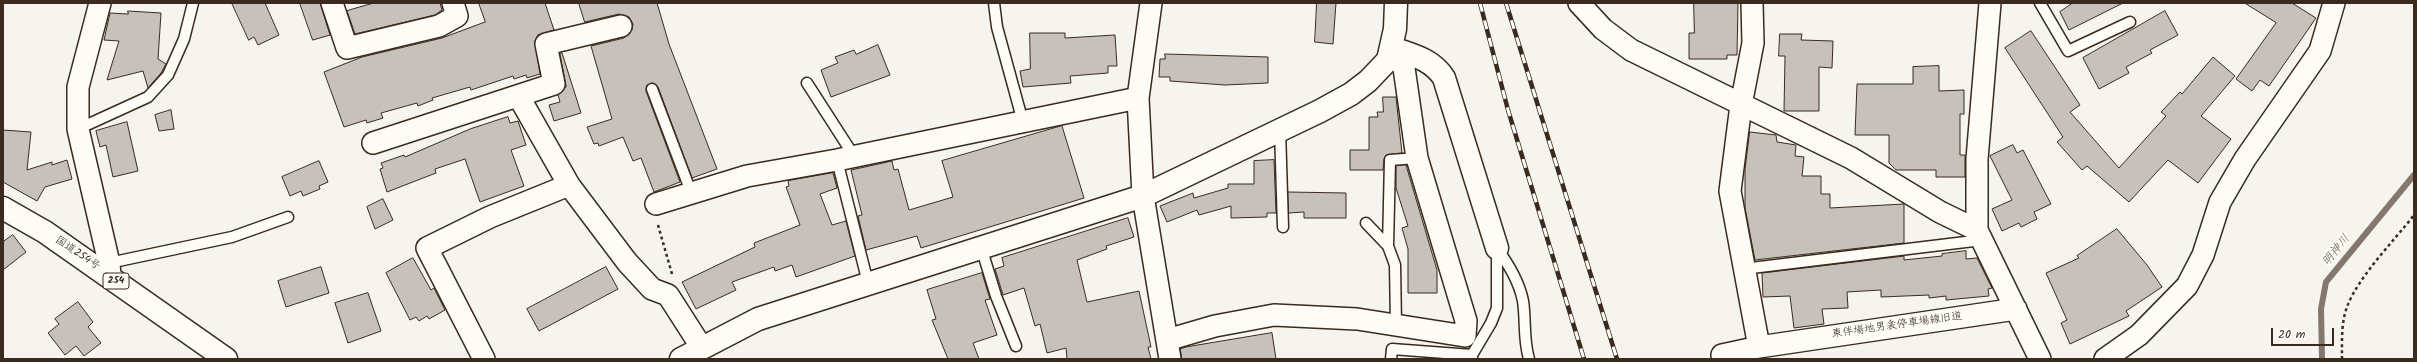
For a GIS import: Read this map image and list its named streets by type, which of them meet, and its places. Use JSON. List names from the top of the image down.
{
  "streets": {
    "main road": ["国道254号", "254"],
    "street": ["東伴場地男衾停車場線旧道"]
  },
  "water": ["明神川"],
  "scale_bar": "20 m"
}
